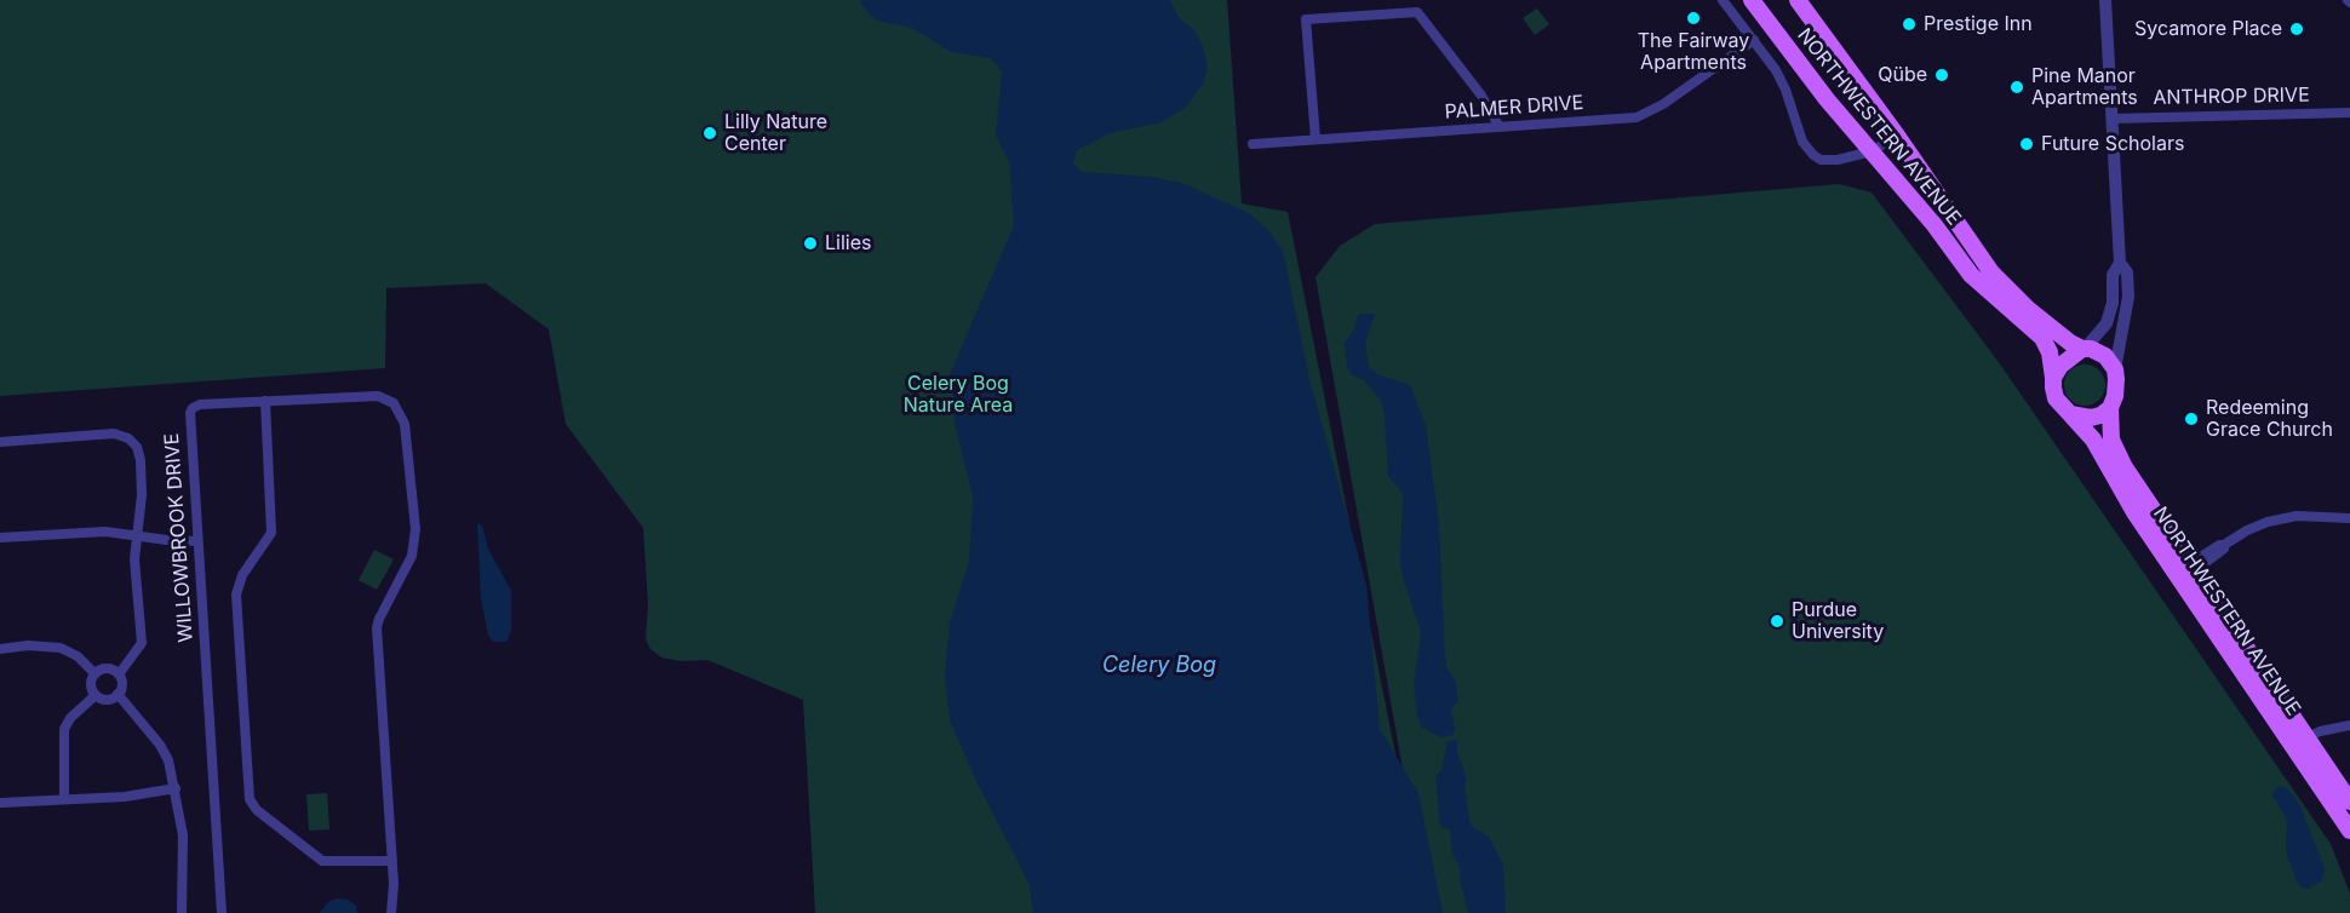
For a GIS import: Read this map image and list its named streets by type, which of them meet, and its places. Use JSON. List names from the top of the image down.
{
  "streets": {
    "main road": ["NORTHWESTERN AVENUE"],
    "street": ["ANTHROP DRIVE", "PALMER DRIVE", "WILLOWBROOK DRIVE"]
  },
  "water": ["Celery Bog"],
  "parks": ["Celery Bog Nature Area"],
  "places": [
    "The Fairway Apartments",
    "Prestige Inn",
    "Sycamore Place",
    "Qübe",
    "Pine Manor Apartments",
    "Lilly Nature Center",
    "Future Scholars",
    "Lilies",
    "Redeeming Grace Church",
    "Purdue University"
  ]
}
